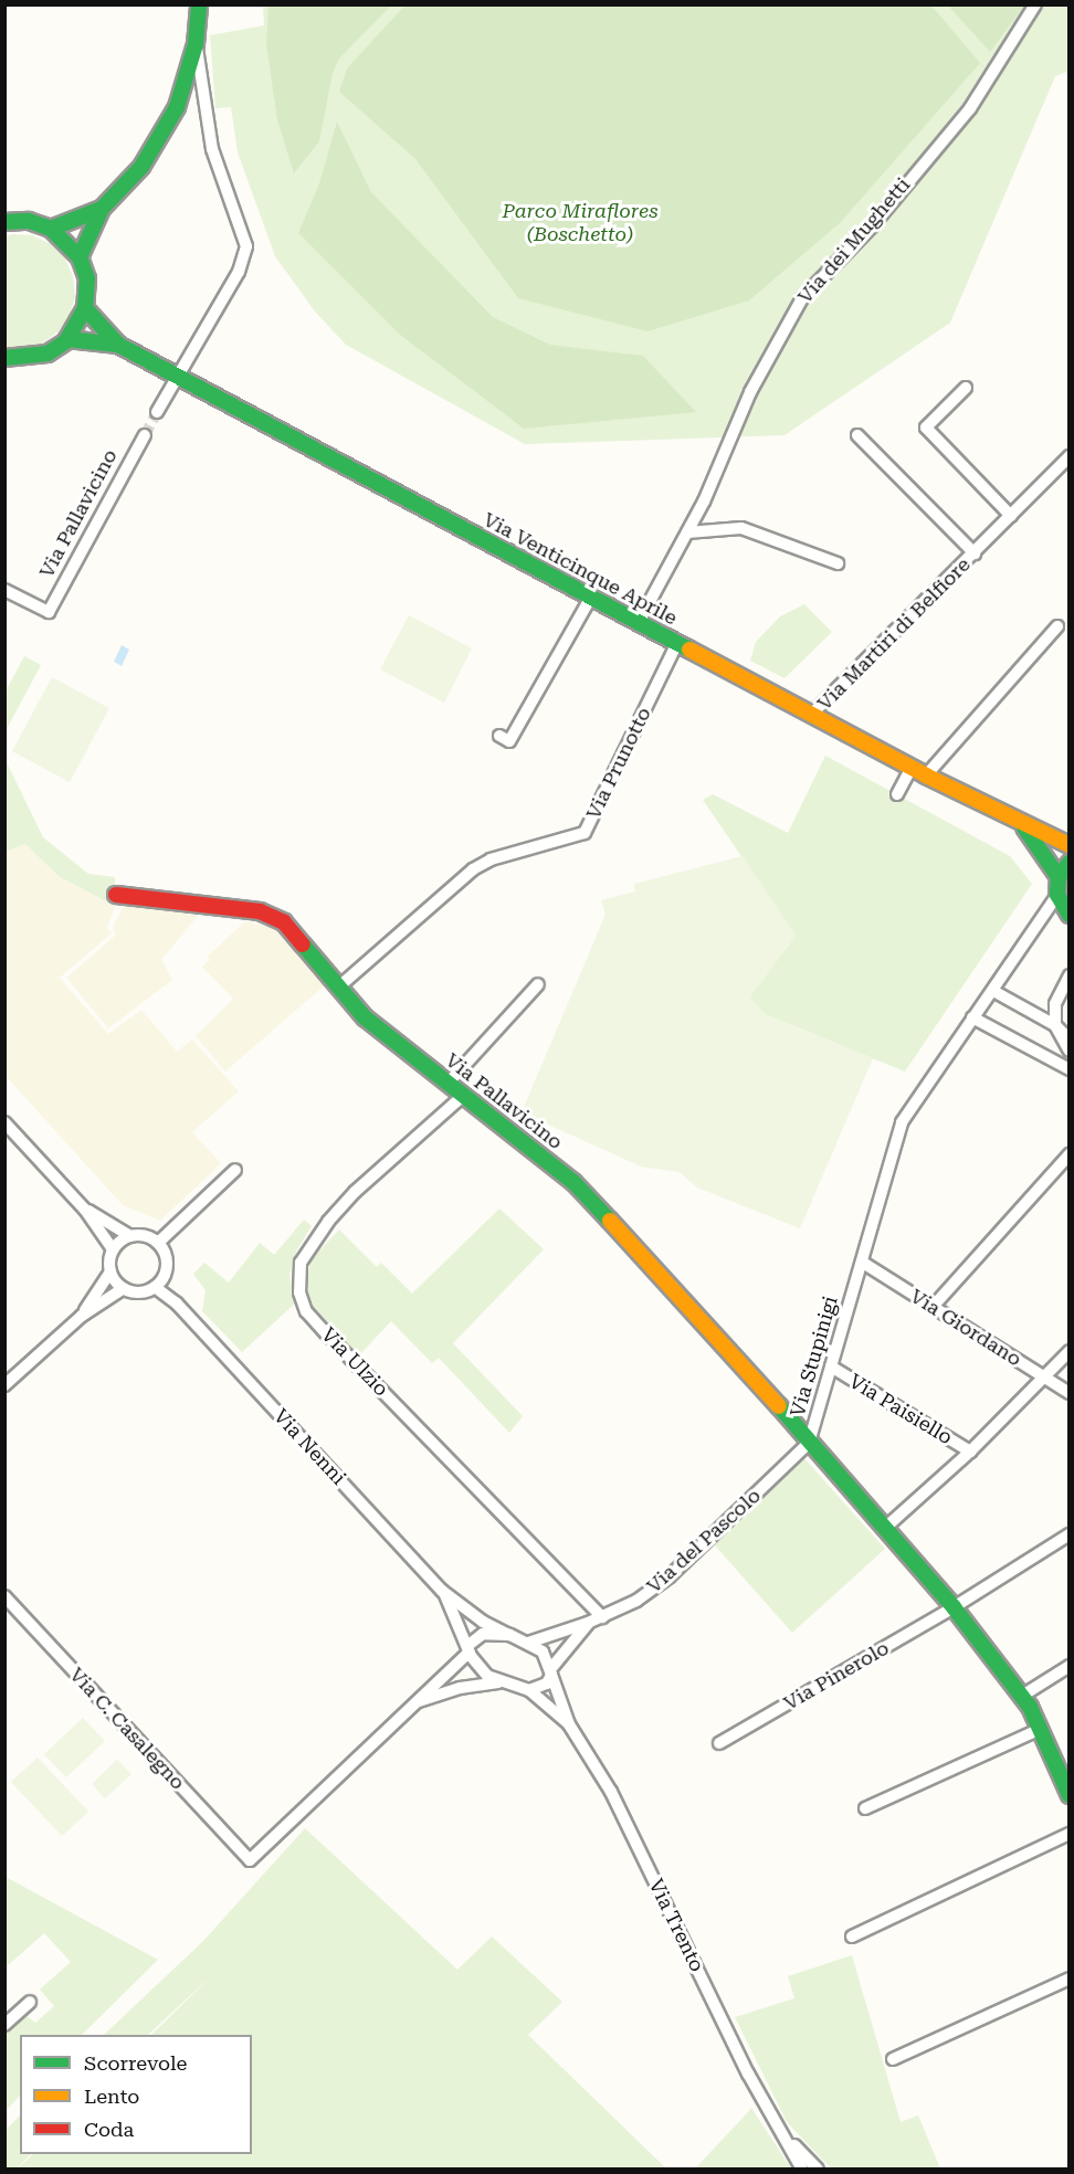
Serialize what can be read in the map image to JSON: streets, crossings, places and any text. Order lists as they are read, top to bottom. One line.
{"streets":{"street":["Via dei Mughetti","Via Pallavicino","Via Venticinque Aprile","Via Martiri di Belfiore","Via Prunotto","Via Giordano","Via Stupinigi","Via Ulzio","Via Paisiello","Via Nenni","Via del Pascolo","Via Pinerolo","Via C. Casalegno","Via Trento"]},"crossings":[["Via dei Mughetti","Via Venticinque Aprile"],["Via Pallavicino","Via Prunotto"],["Via Pallavicino","Via Stupinigi"],["Via Pallavicino","Via Ulzio"],["Via Pallavicino","Via del Pascolo"],["Via Venticinque Aprile","Via Martiri di Belfiore"],["Via Venticinque Aprile","Via Prunotto"],["Via Giordano","Via Stupinigi"],["Via Stupinigi","Via Paisiello"],["Via Stupinigi","Via del Pascolo"],["Via Stupinigi","Via Pinerolo"],["Via Ulzio","Via del Pascolo"],["Via del Pascolo","Via Trento"]],"parks":["Parco Miraflores (Boschetto)"],"legend":["Scorrevole","Lento","Coda"]}
